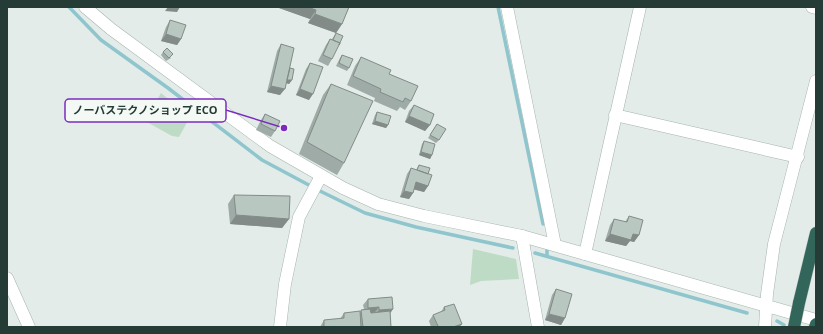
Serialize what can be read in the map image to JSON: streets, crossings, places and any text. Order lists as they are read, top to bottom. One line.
{"places":["ノーバステクノショップ ECO"]}
